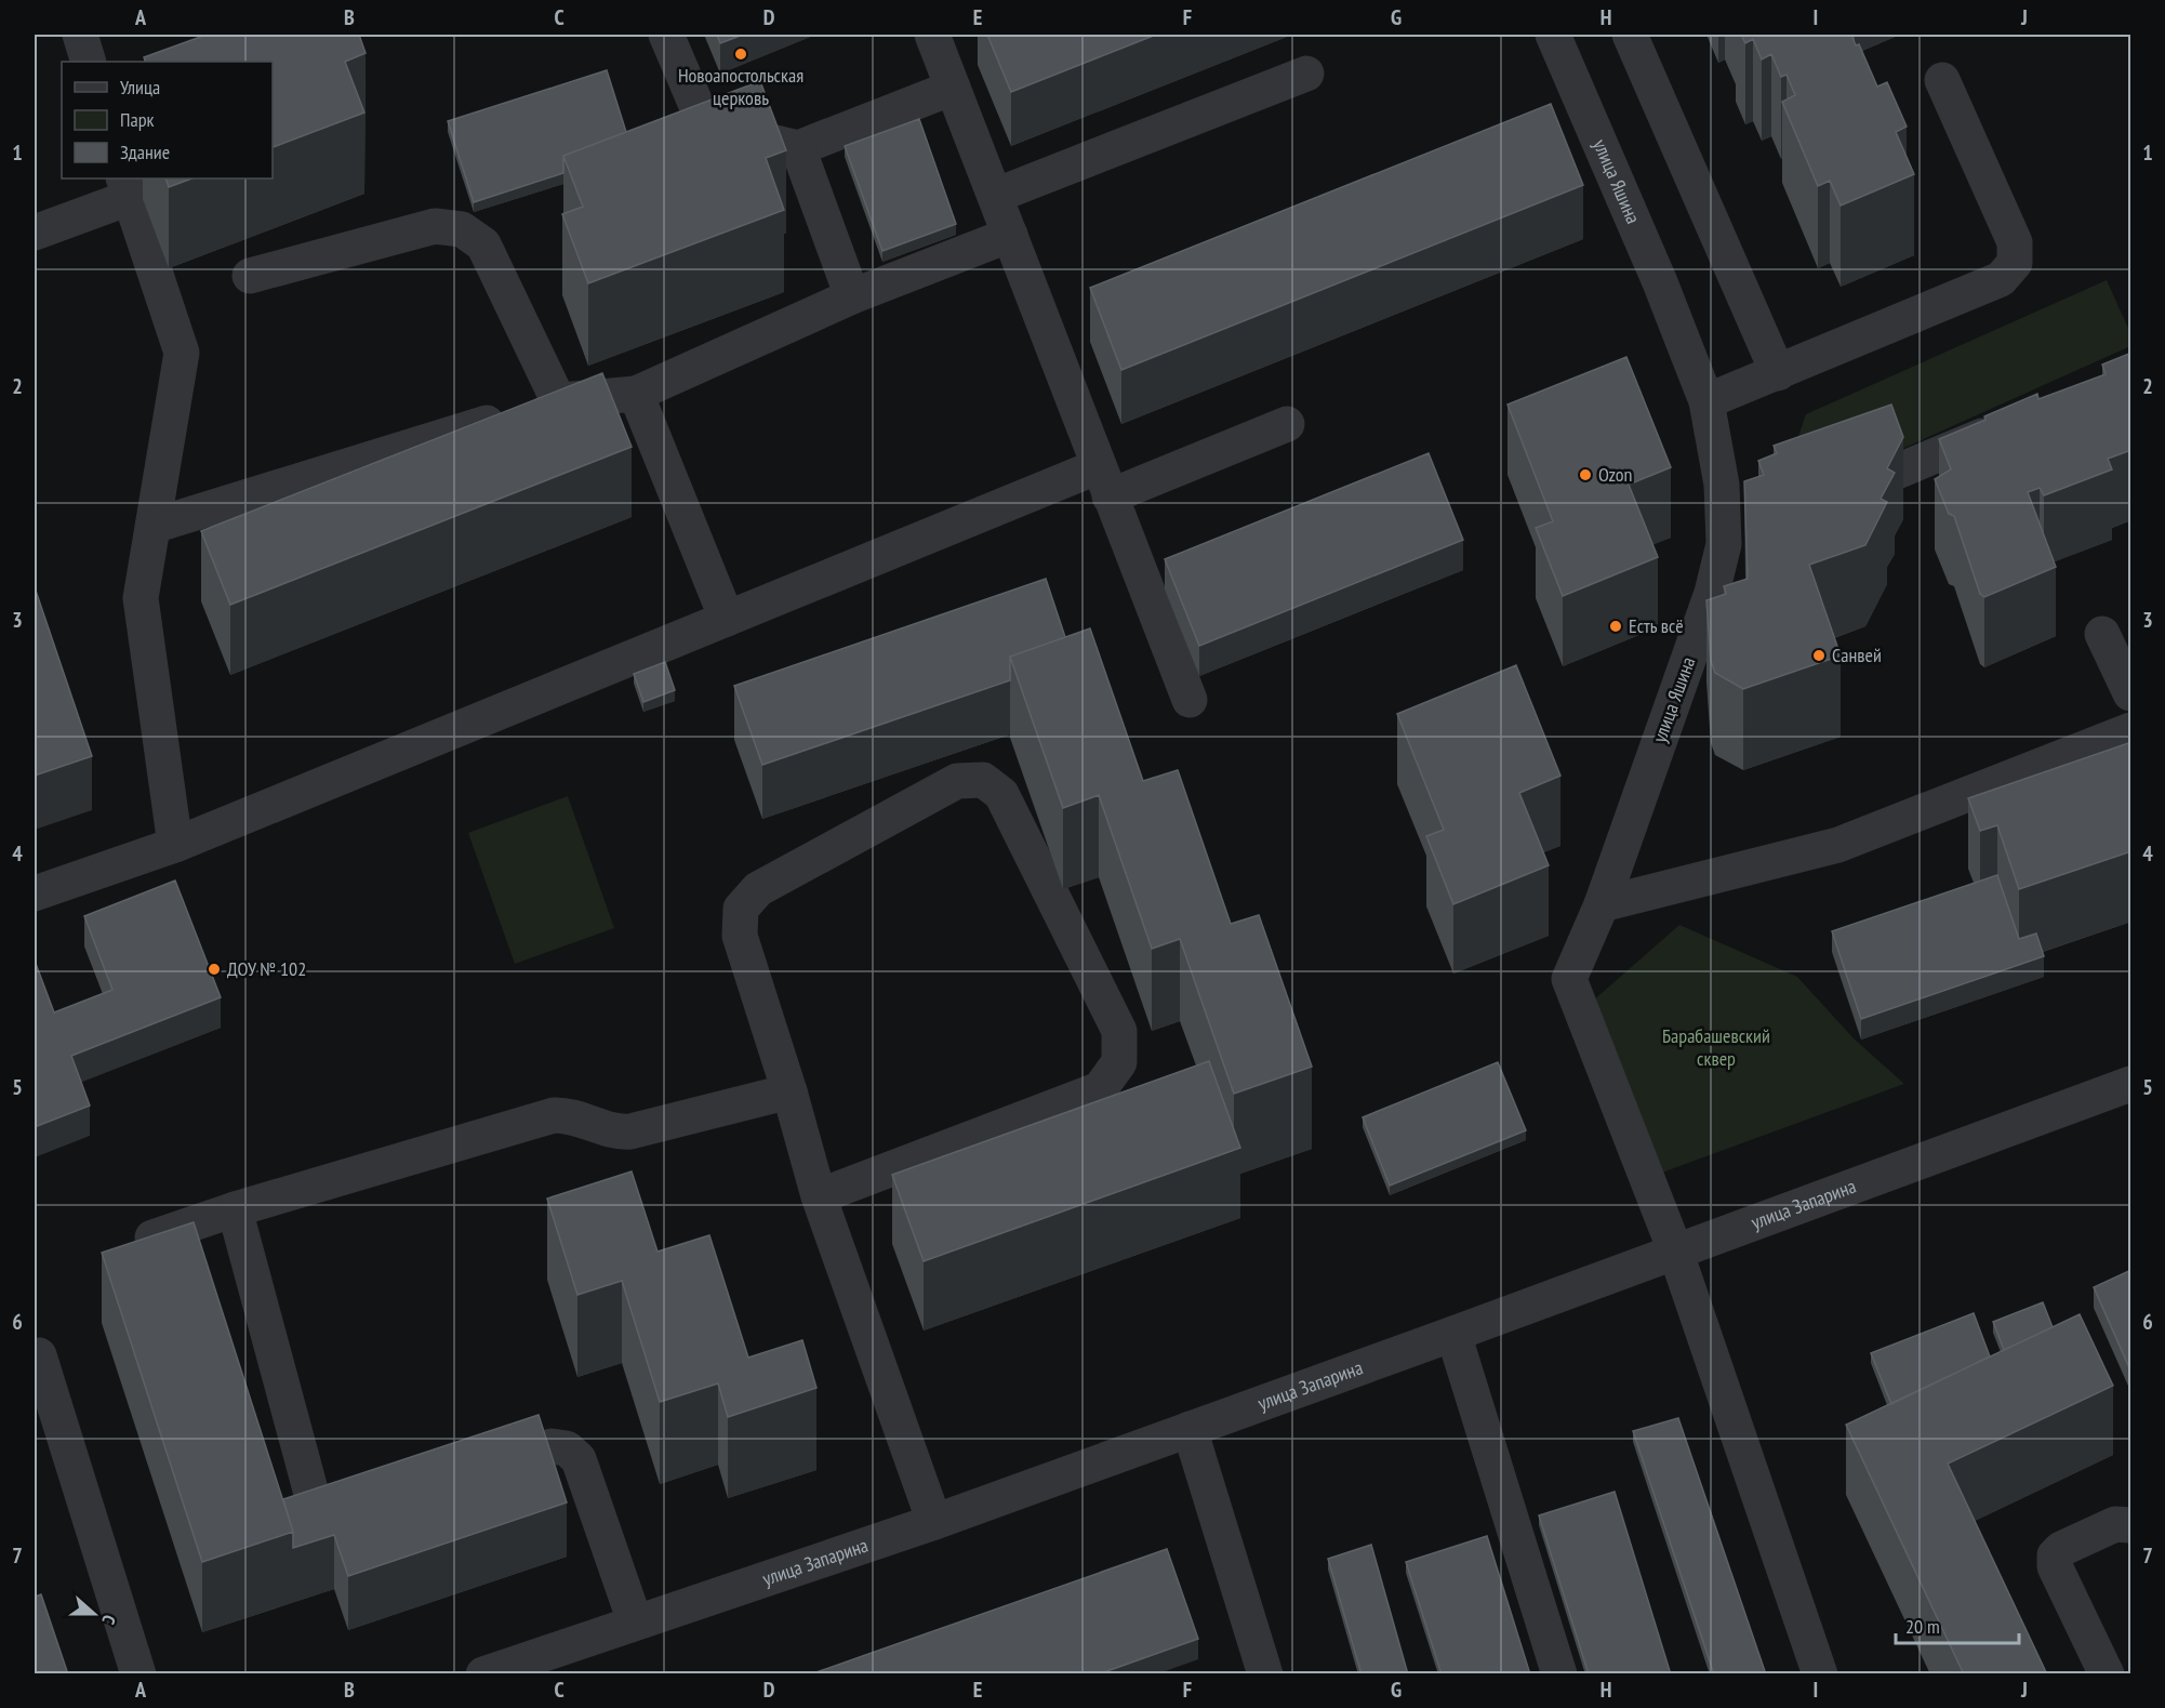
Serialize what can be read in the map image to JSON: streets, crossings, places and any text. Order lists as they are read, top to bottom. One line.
{"streets":{"street":["улица Яшина","улица Запарина"]},"crossings":[["улица Яшина","улица Запарина"]],"parks":["Барабашевский сквер"],"places":["Новоапостольская церковь","Ozon","Есть всё","Санвей","ДОУ № 102"],"legend":["Улица","Парк","Здание"],"scale_bar":"20 m","north":"right","grid":{"columns":["A","B","C","D","E","F","G","H","I","J"],"rows":["1","2","3","4","5","6","7"]}}
